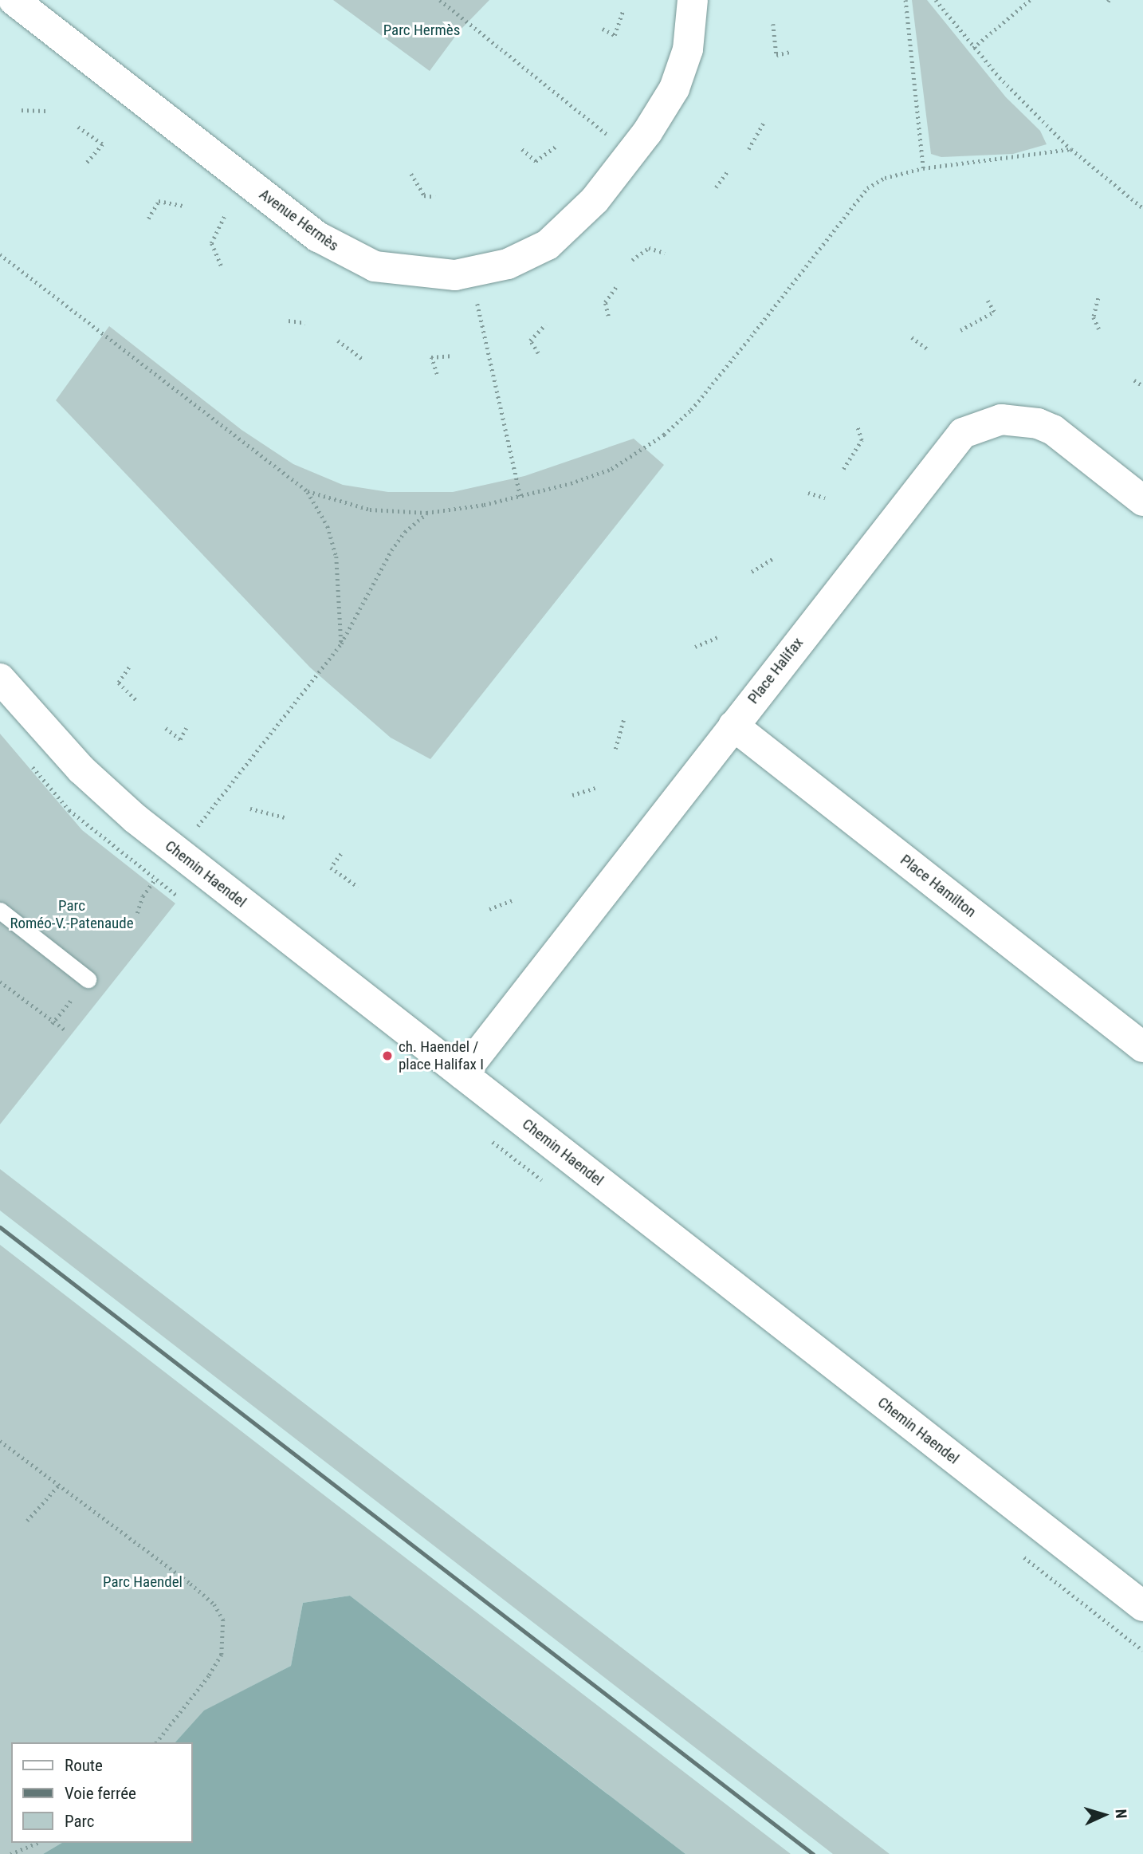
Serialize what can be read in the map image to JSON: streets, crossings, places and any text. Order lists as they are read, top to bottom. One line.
{"streets":{"street":["Avenue Hermès","Place Halifax","Chemin Haendel","Place Hamilton"]},"crossings":[["Place Halifax","Chemin Haendel"],["Place Halifax","Place Hamilton"]],"parks":["Parc Hermès","Parc Roméo-V.-Patenaude","Parc Haendel"],"places":["ch. Haendel / place Halifax I"],"legend":["Route","Voie ferrée","Parc"],"north":"right"}
